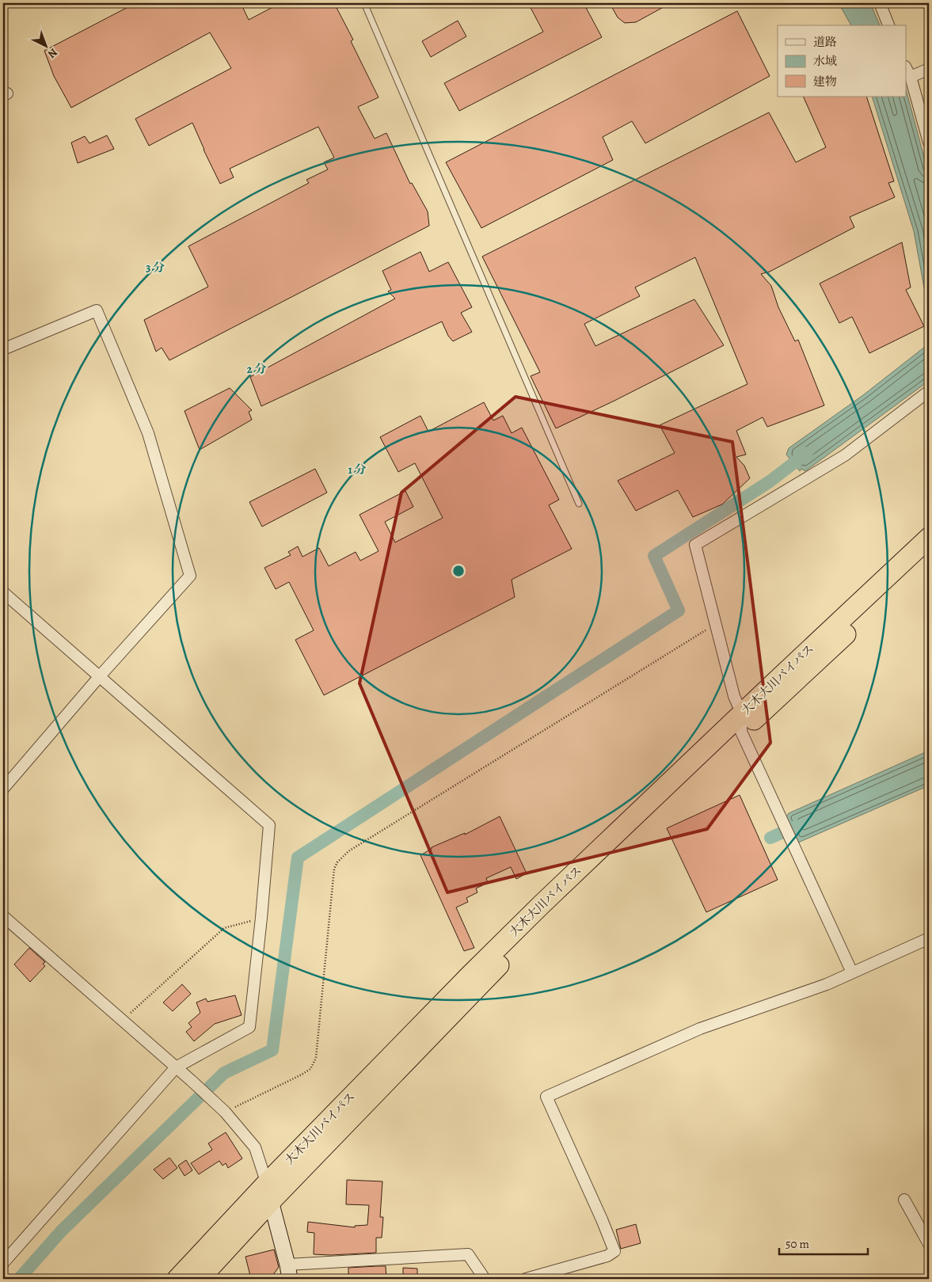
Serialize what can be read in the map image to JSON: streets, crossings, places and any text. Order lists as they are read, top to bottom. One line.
{"streets":{"highway":["大木大川バイパス"]},"legend":["道路","水域","建物"],"scale_bar":"50 m","north":"bottom right","rings":["3 分","2 分","1 分"]}
